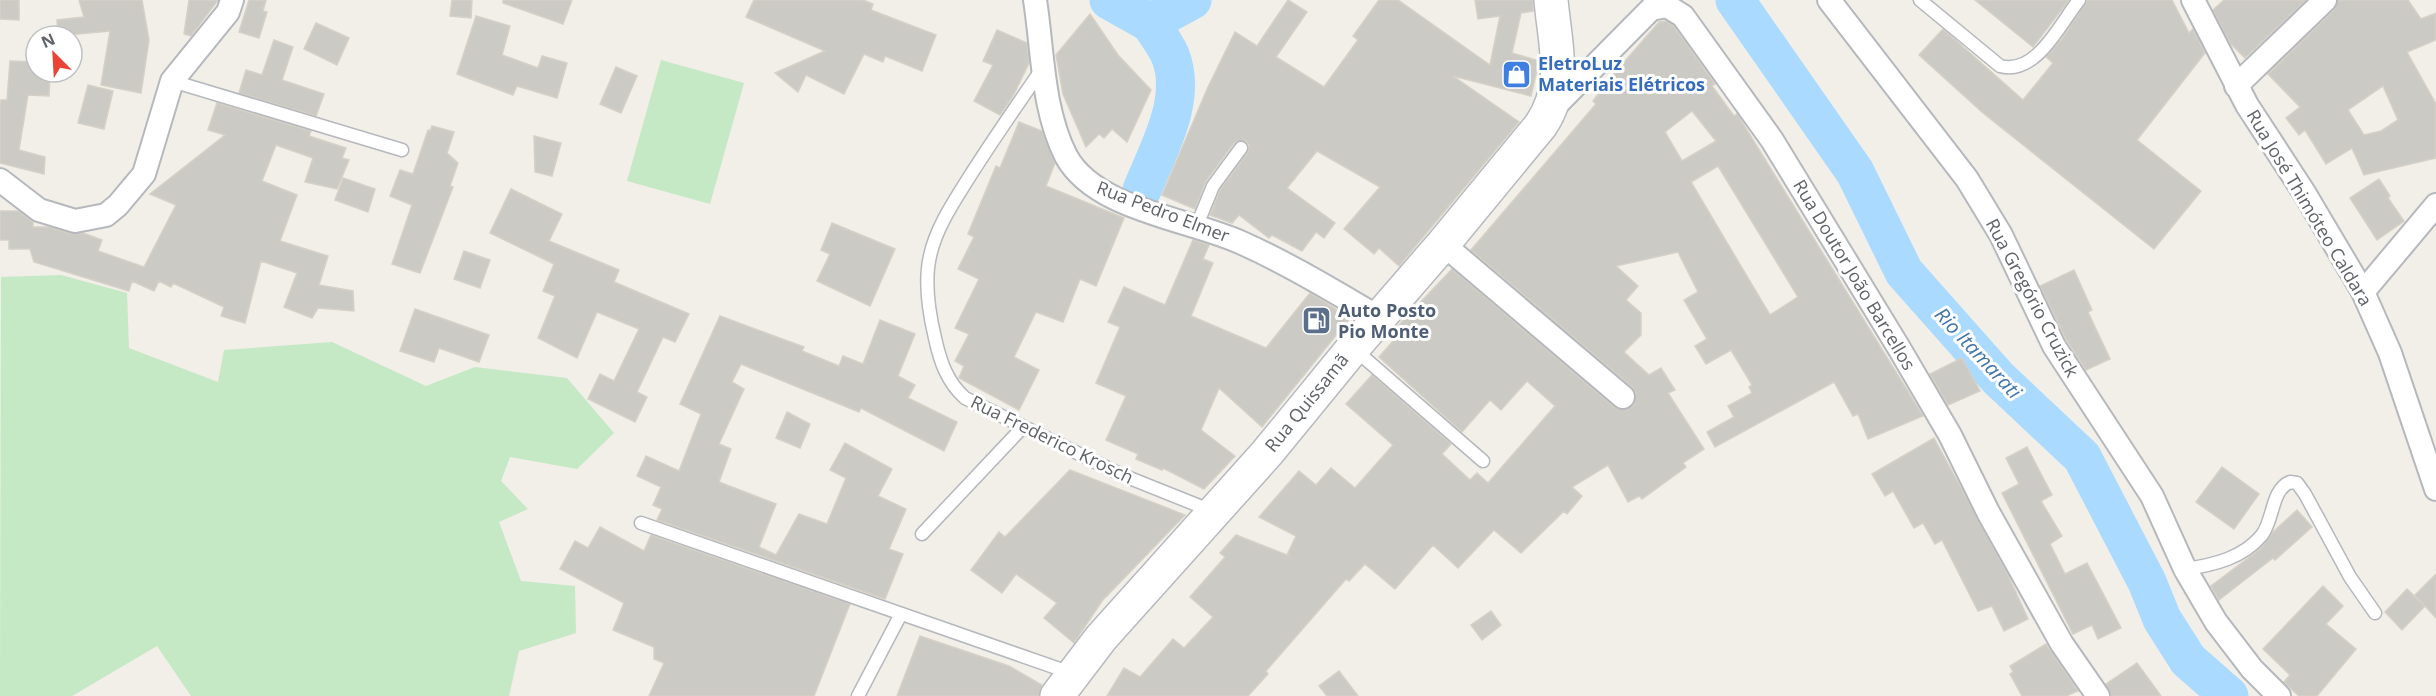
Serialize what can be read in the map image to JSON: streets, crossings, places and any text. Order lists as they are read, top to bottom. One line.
{"streets":{"street":["Rua José Thimóteo Caldara","Rua Pedro Elmer","Rua Doutor João Barcellos","Rua Gregório Cruzick","Rua Quissamã"],"lane":["Rua Frederico Krosch"]},"crossings":[["Rua Pedro Elmer","Rua Quissamã"],["Rua Pedro Elmer","Rua Frederico Krosch"],["Rua Doutor João Barcellos","Rua Quissamã"],["Rua Quissamã","Rua Frederico Krosch"]],"water":["Rio Itamarati"],"places":{"shop":["EletroLuz Materiais Elétricos"],"fuel station":["Auto Posto Pio Monte"]},"north":"top left"}
